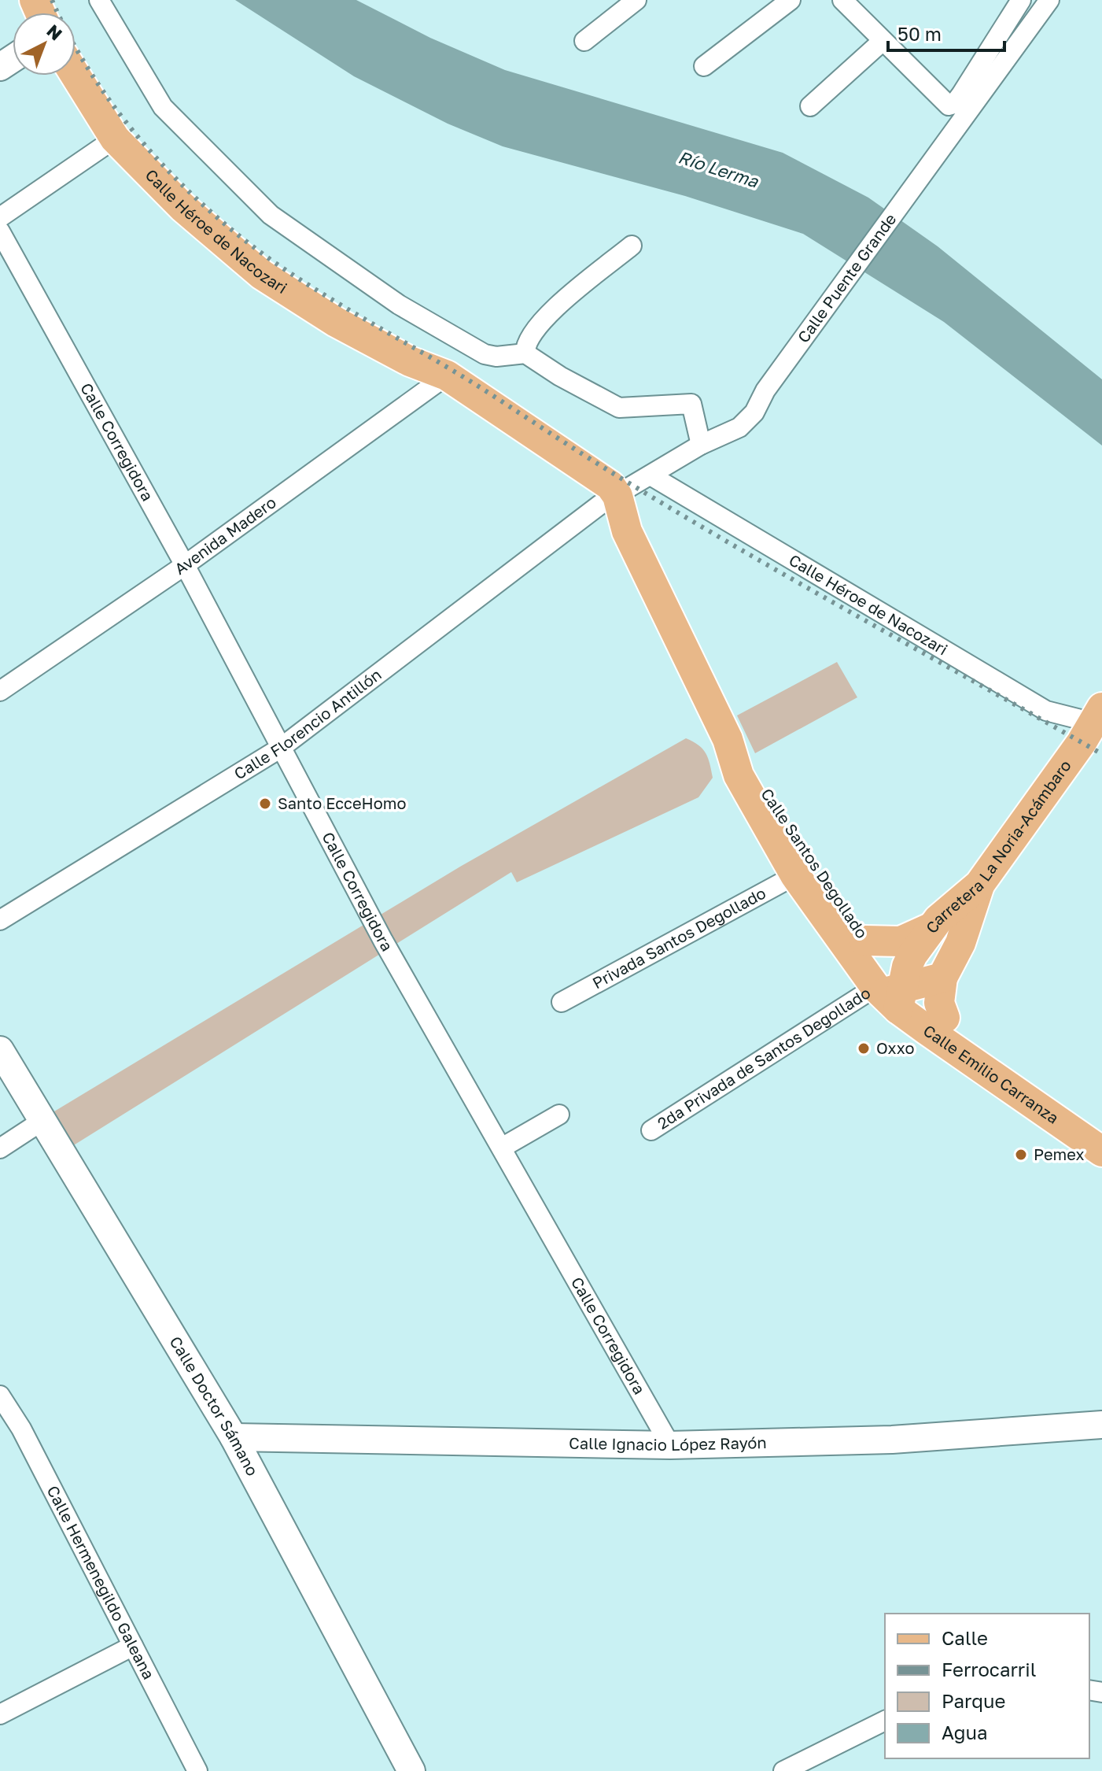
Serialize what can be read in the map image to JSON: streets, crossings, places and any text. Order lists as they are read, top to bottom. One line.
{"streets":{"main road":["Calle Héroe de Nacozari","Carretera La Noria-Acámbaro","Calle Santos Degollado","Calle Emilio Carranza"],"street":["Calle Puente Grande","Calle Corregidora","Avenida Madero","Calle Florencio Antillón","Privada Santos Degollado","2da Privada de Santos Degollado","Calle Doctor Sámano","Calle Ignacio López Rayón","Calle Hermenegildo Galeana"]},"crossings":[["Calle Héroe de Nacozari","Calle Puente Grande"],["Calle Héroe de Nacozari","Avenida Madero"],["Calle Héroe de Nacozari","Calle Florencio Antillón"],["Calle Héroe de Nacozari","Carretera La Noria-Acámbaro"],["Calle Héroe de Nacozari","Calle Santos Degollado"],["Calle Puente Grande","Calle Florencio Antillón"],["Calle Puente Grande","Calle Santos Degollado"],["Calle Corregidora","Avenida Madero"],["Calle Corregidora","Calle Florencio Antillón"],["Calle Corregidora","Calle Ignacio López Rayón"],["Calle Florencio Antillón","Calle Santos Degollado"],["Carretera La Noria-Acámbaro","Calle Santos Degollado"],["Carretera La Noria-Acámbaro","2da Privada de Santos Degollado"],["Carretera La Noria-Acámbaro","Calle Emilio Carranza"],["Calle Santos Degollado","Privada Santos Degollado"],["Calle Santos Degollado","2da Privada de Santos Degollado"],["Calle Santos Degollado","Calle Emilio Carranza"],["2da Privada de Santos Degollado","Calle Emilio Carranza"],["Calle Doctor Sámano","Calle Ignacio López Rayón"]],"water":["Río Lerma"],"places":["Santo EcceHomo","Oxxo","Pemex"],"legend":["Calle","Ferrocarril","Parque","Agua"],"scale_bar":"50 m","north":"top right"}
